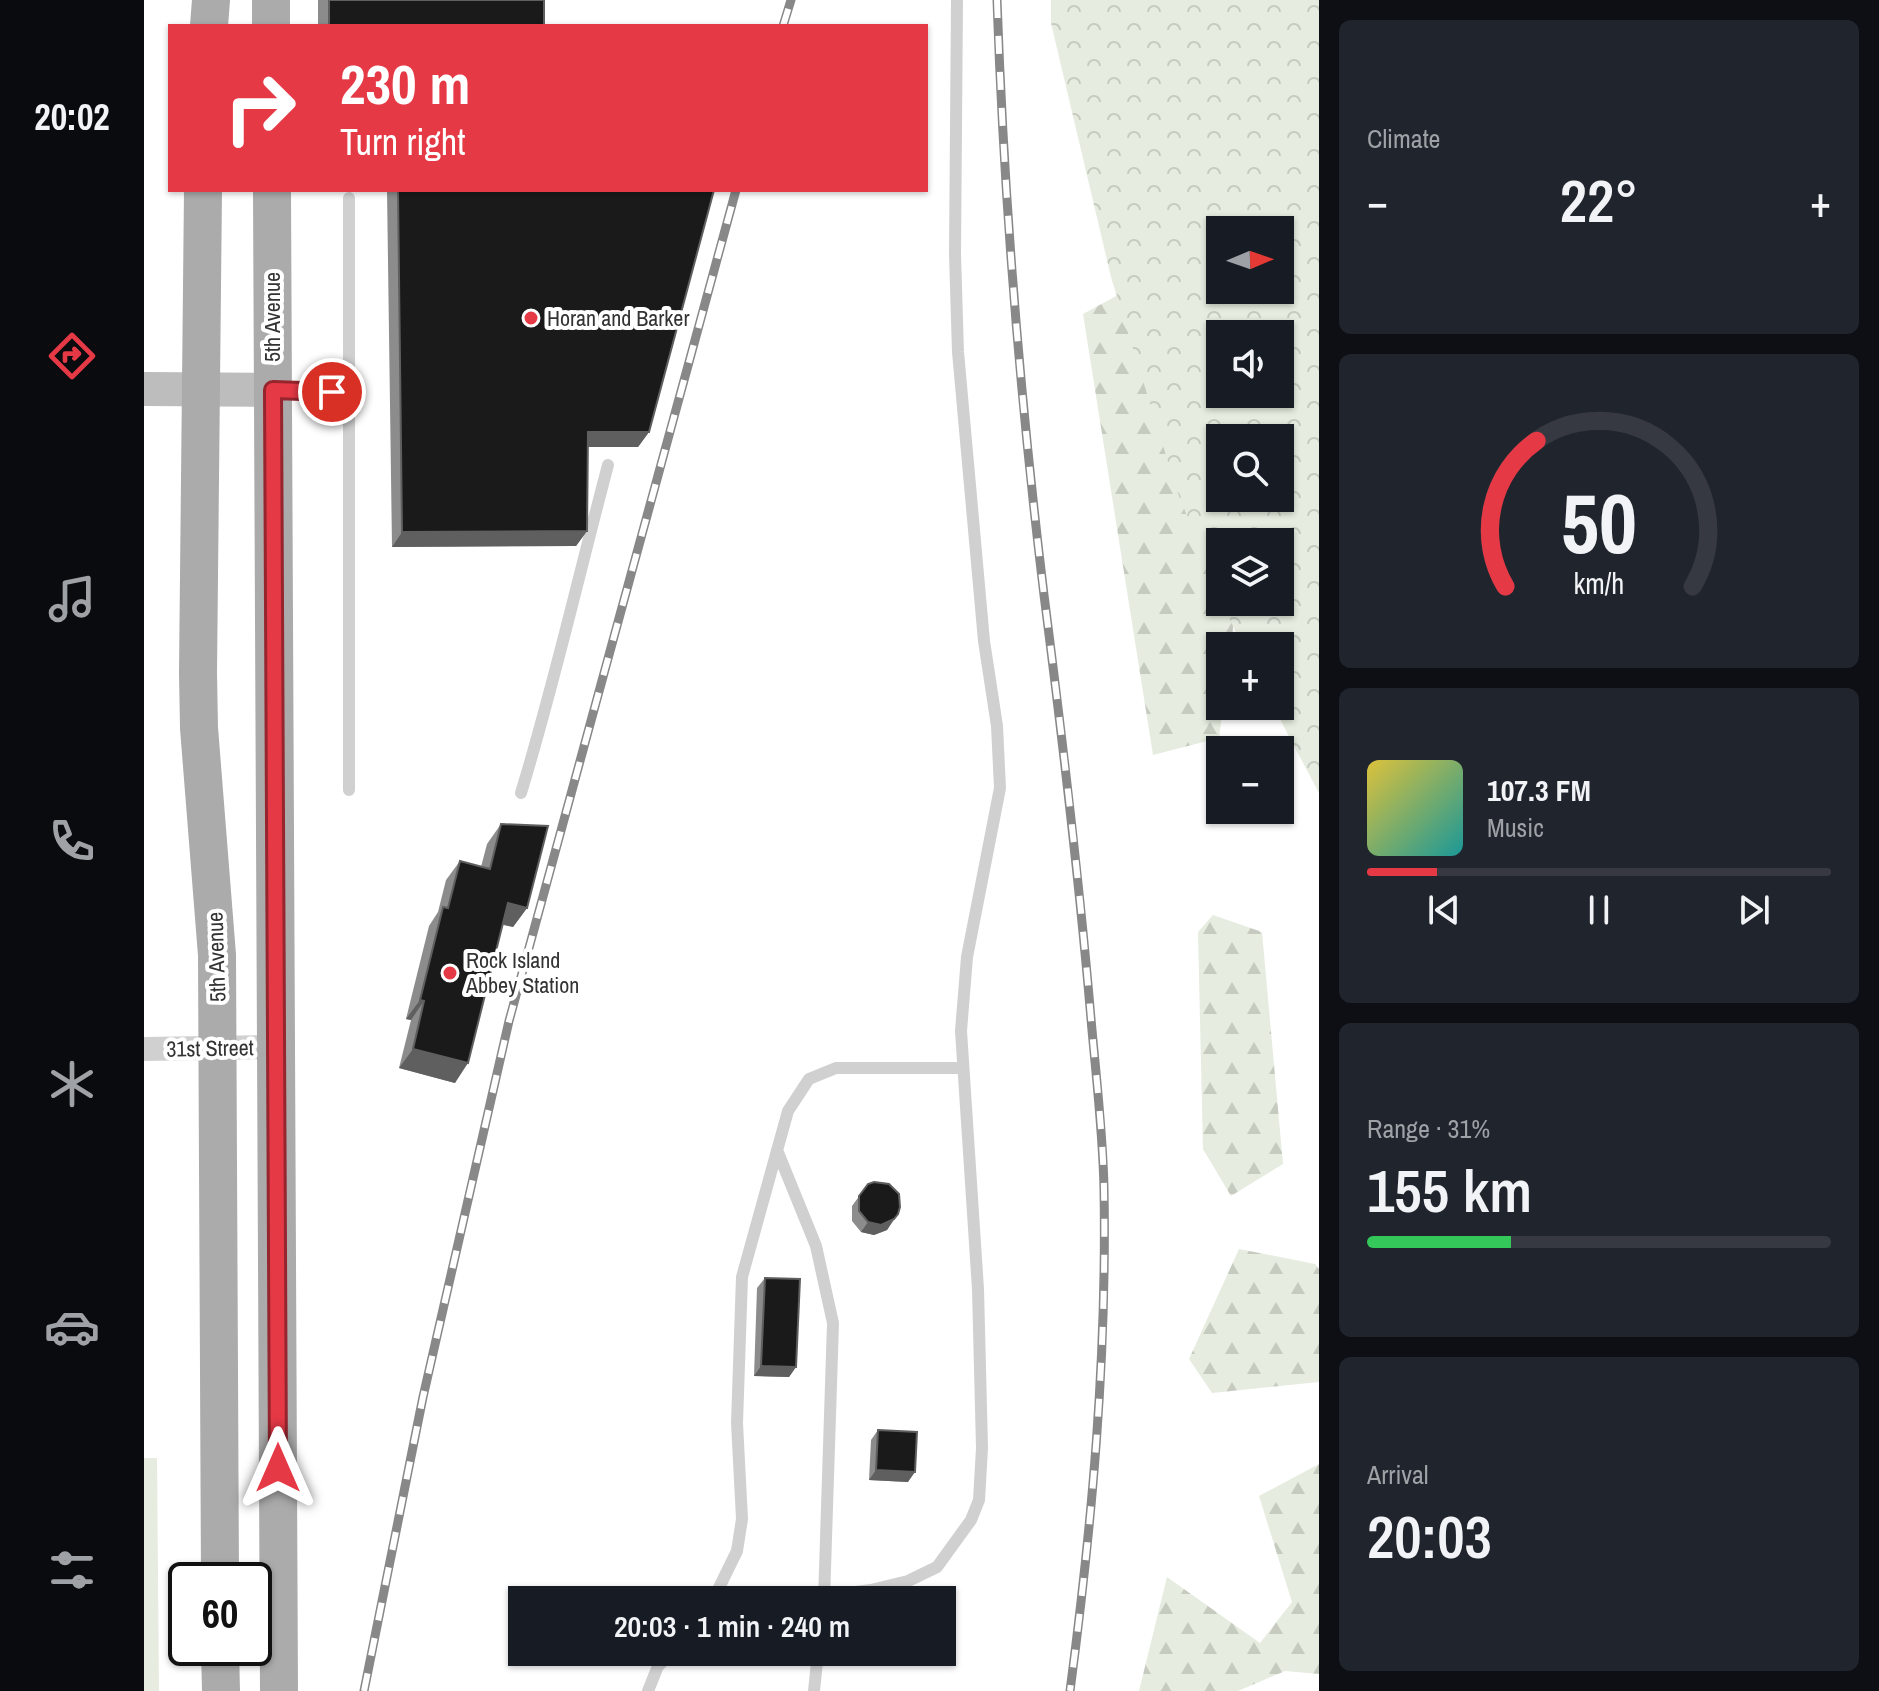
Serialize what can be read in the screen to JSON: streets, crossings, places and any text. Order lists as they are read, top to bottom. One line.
{"streets":{"main road":["5th Avenue"],"street":["31st Street"]},"crossings":[["5th Avenue","31st Street"]],"places":["Horan and Barker","Rock Island Abbey Station"],"north":"right","page":{"tabs":"20:02","tile":["Climate",["Range · 31%","155 km"],["Arrival","20:03"]],"turn":["230 m","Turn right"],"heat":["−","22°","+"],"map_buttons":["+","−"],"song":["107.3 FM","Music"],"limit":"60","trip":"20:03 · 1 min · 240 m","gauge":["50","km/h"]}}
